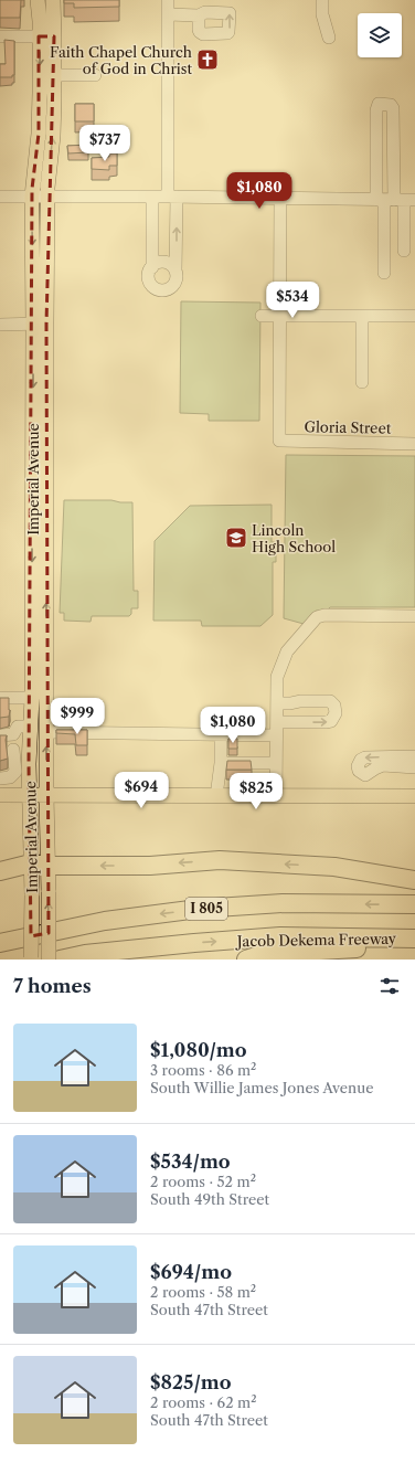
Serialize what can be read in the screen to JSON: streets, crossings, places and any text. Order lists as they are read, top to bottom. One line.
{"streets":{"highway":["I 805","Jacob Dekema Freeway"],"main road":["Imperial Avenue"],"street":["Gloria Street"]},"places":{"church":["Faith Chapel Church of God in Christ"],"school or university":["Lincoln High School"]},"page":{"price":["$737","$1,080","$534","$999","$1,080","$694","$825"],"heading":"7 homes","list":[{"name":"$1,080/mo","note":"3 rooms · 86 m² · South Willie James Jones Avenue"},{"name":"$534/mo","note":"2 rooms · 52 m² · South 49th Street"},{"name":"$694/mo","note":"2 rooms · 58 m² · South 47th Street"},{"name":"$825/mo","note":"2 rooms · 62 m² · South 47th Street"}]}}
